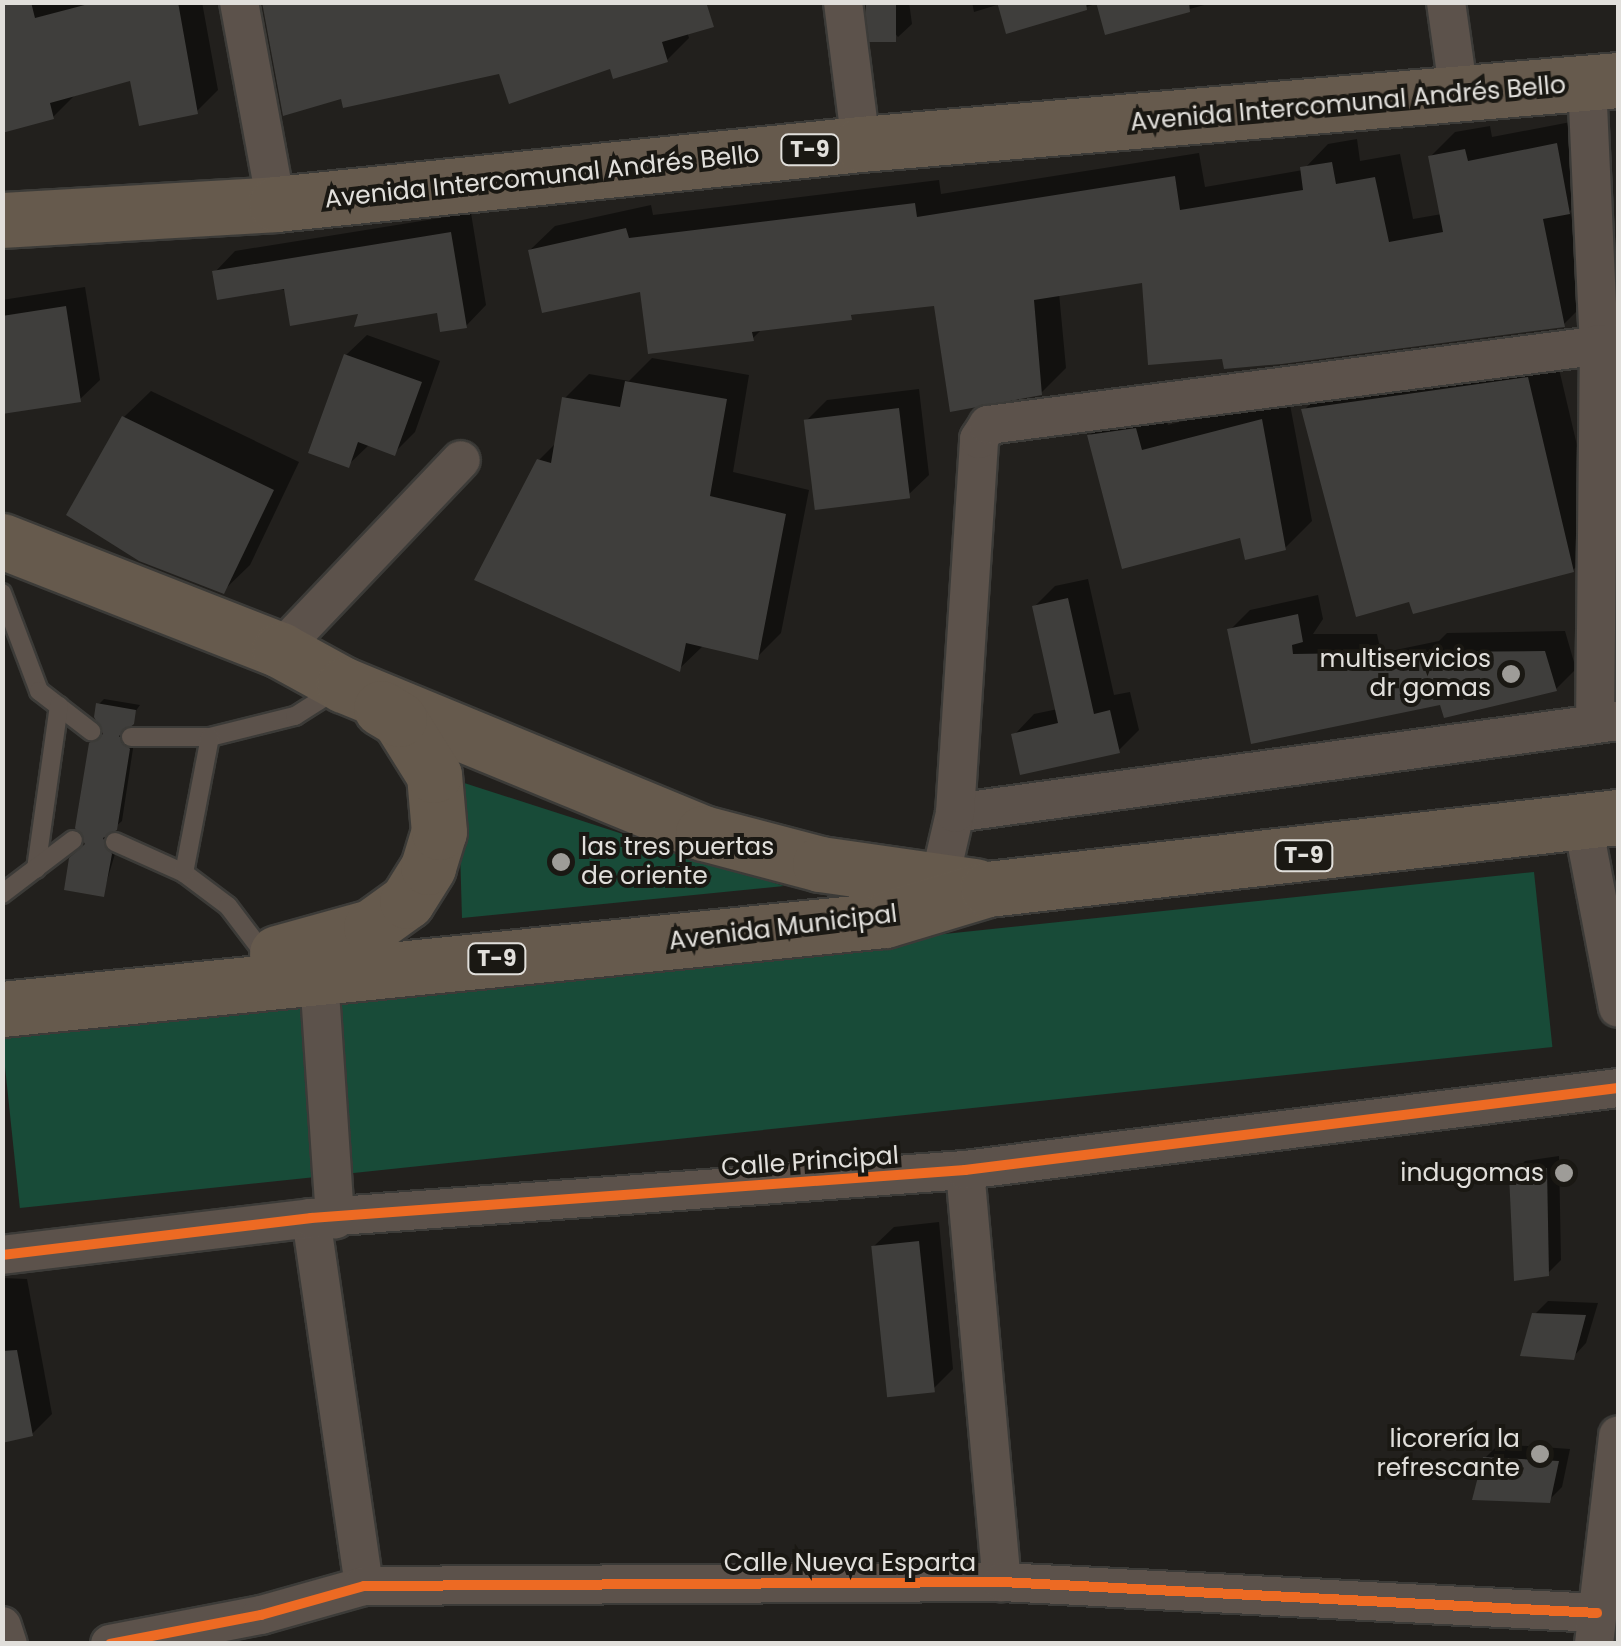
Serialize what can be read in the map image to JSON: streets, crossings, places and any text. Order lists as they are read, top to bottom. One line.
{"streets":{"highway":["Avenida Intercomunal Andrés Bello","T-9","Avenida Municipal"],"street":["Calle Principal","Calle Nueva Esparta"]},"crossings":[["Avenida Intercomunal Andrés Bello","T-9"],["T-9","Avenida Municipal"]],"places":["multiservicios dr gomas","las tres puertas de oriente","indugomas","licorería la refrescante"]}
